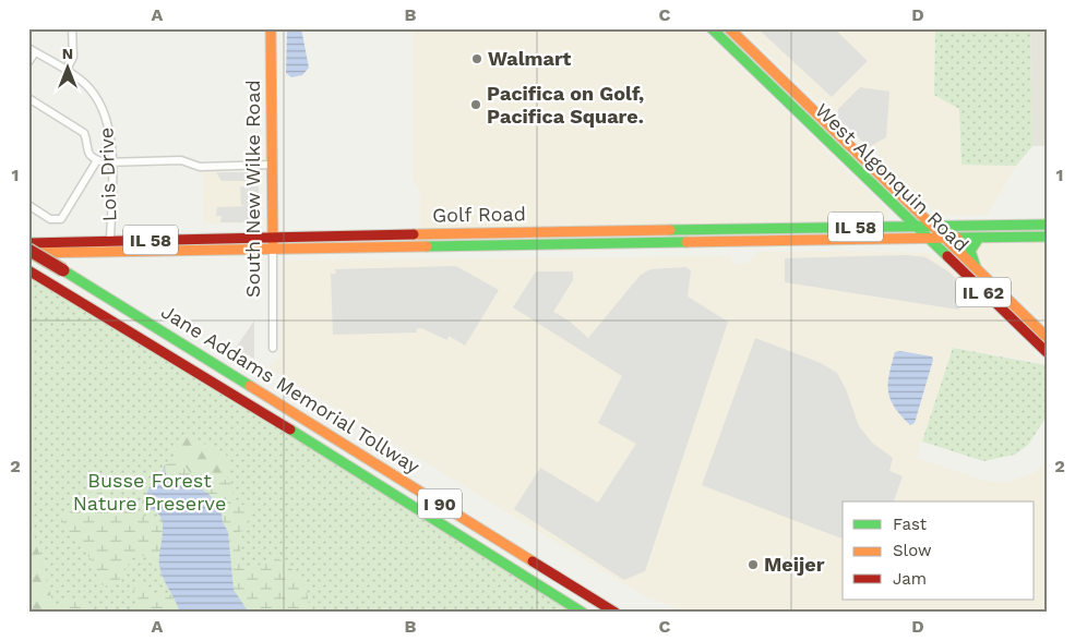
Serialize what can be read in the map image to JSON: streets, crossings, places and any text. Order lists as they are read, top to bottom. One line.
{"streets":{"main road":["West Algonquin Road","South New Wilke Road","Golf Road","IL 58","IL 62","Jane Addams Memorial Tollway","I 90"],"street":["Lois Drive"]},"crossings":[["Lois Drive","Golf Road"],["West Algonquin Road","Golf Road"],["West Algonquin Road","IL 58"],["South New Wilke Road","Golf Road"],["Golf Road","IL 58"],["Golf Road","Jane Addams Memorial Tollway"]],"parks":["Busse Forest Nature Preserve"],"places":["Walmart","Pacifica on Golf, Pacifica Square.","Meijer"],"legend":["Fast","Slow","Jam"],"north":"top","grid":{"columns":["A","B","C","D"],"rows":["1","2"]}}
